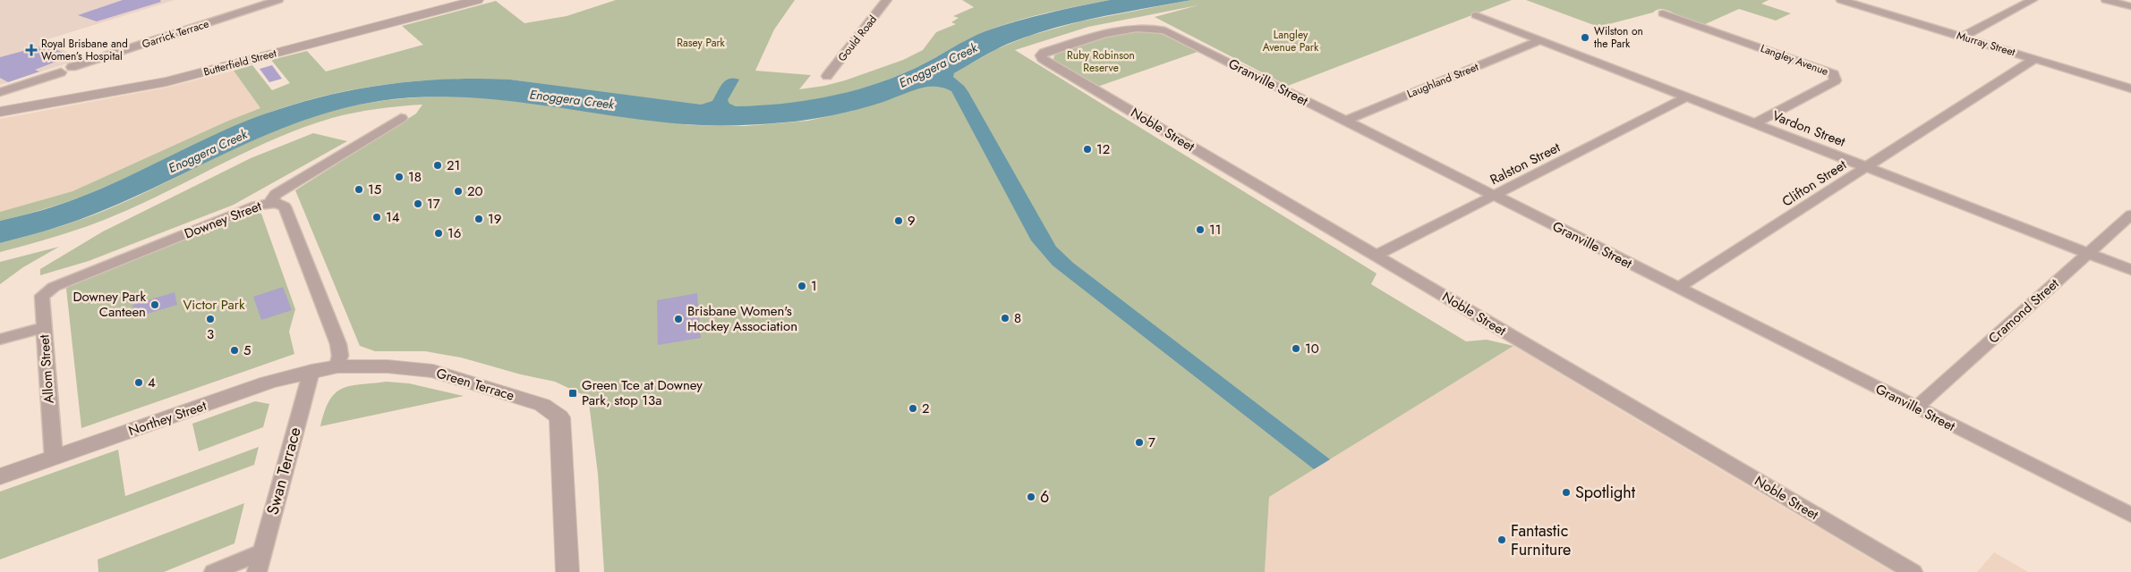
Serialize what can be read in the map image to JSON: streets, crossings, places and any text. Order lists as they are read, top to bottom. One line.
{"streets":{"street":["Garrick Terrace","Gould Road","Murray Street","Langley Avenue","Butterfield Street","Laughland Street","Granville Street","Vardon Street","Noble Street","Ralston Street","Clifton Street","Downey Street","Cramond Street","Allom Street","Green Terrace","Northey Street","Swan Terrace"]},"crossings":[["Murray Street","Clifton Street"],["Langley Avenue","Vardon Street"],["Laughland Street","Granville Street"],["Laughland Street","Vardon Street"],["Granville Street","Noble Street"],["Granville Street","Ralston Street"],["Granville Street","Clifton Street"],["Granville Street","Cramond Street"],["Vardon Street","Ralston Street"],["Vardon Street","Clifton Street"],["Vardon Street","Cramond Street"],["Noble Street","Ralston Street"],["Downey Street","Allom Street"],["Allom Street","Northey Street"],["Green Terrace","Northey Street"],["Northey Street","Swan Terrace"]],"water":["Enoggera Creek"],"parks":["Langley Avenue Park","Rasey Park","Ruby Robinson Reserve","Victor Park"],"places":{"other":["Wilston on the Park","12","21","18","15","20","17","14","19","9","11","16","1","Downey Park Canteen","8","3","Brisbane Women's Hockey Association","10","5","4","2","7","Spotlight","6","Fantastic Furniture"],"health":["Royal Brisbane and Women’s Hospital"],"transit":["Green Tce at Downey Park, stop 13a"]}}
